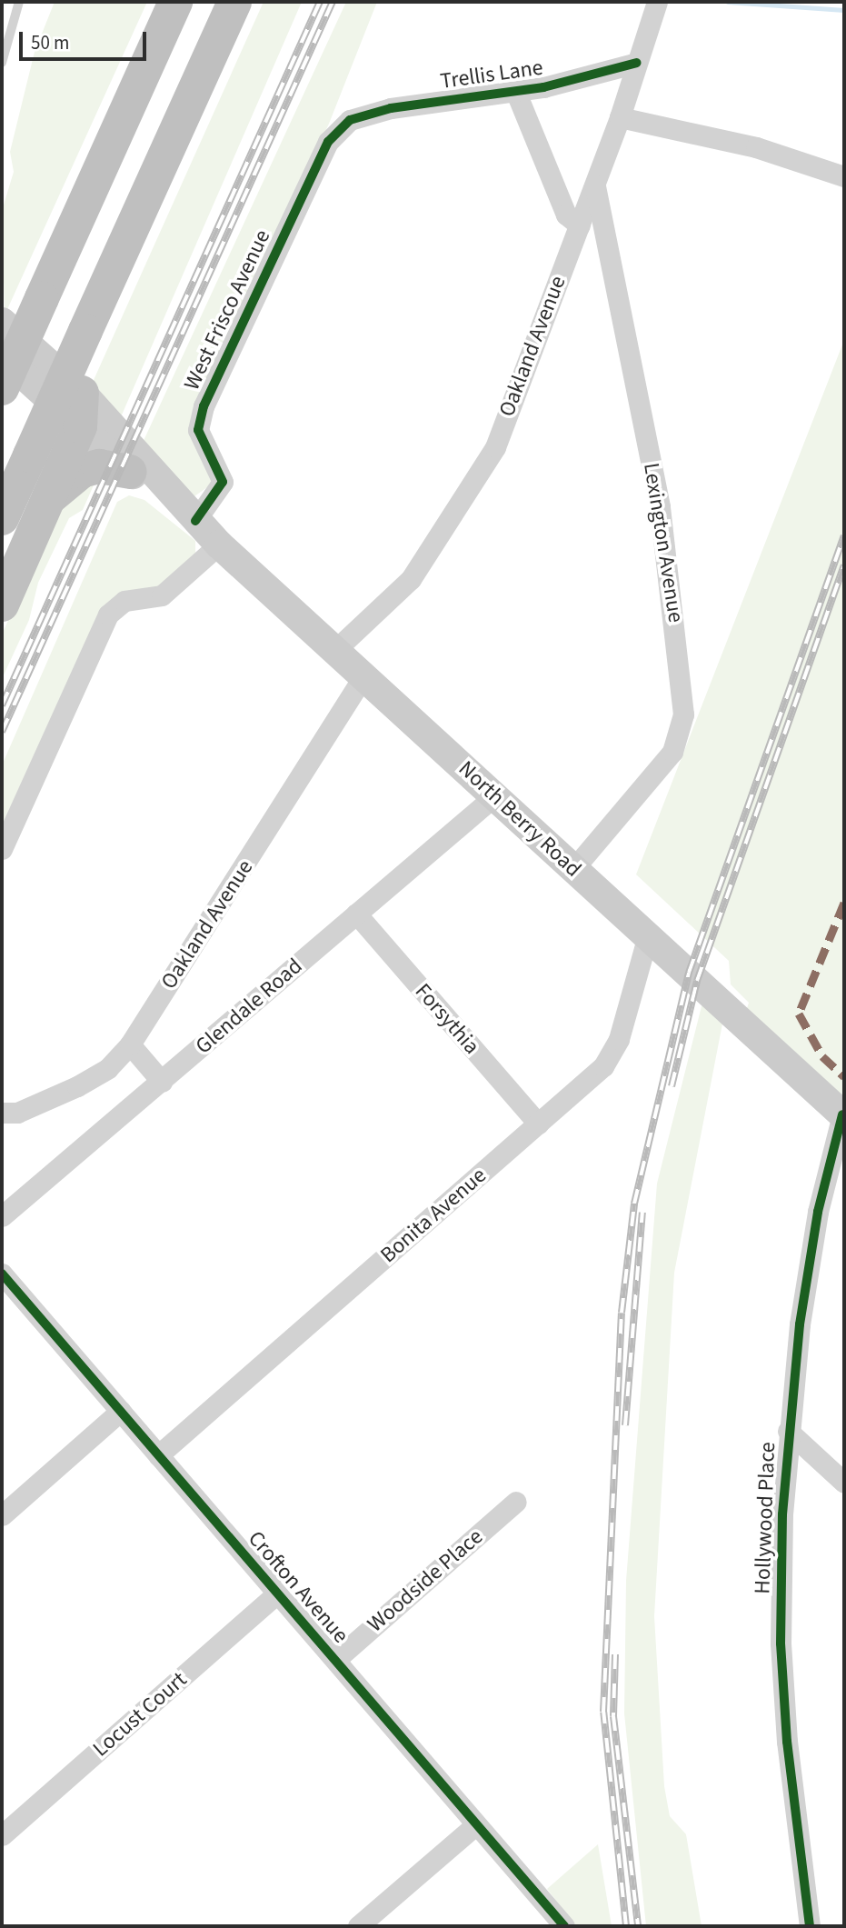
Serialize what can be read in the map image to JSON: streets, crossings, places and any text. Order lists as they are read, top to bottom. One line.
{"streets":{"main road":["North Berry Road"],"street":["Trellis Lane","West Frisco Avenue","Oakland Avenue","Lexington Avenue","Glendale Road","Forsythia","Bonita Avenue","Hollywood Place","Woodside Place","Crofton Avenue","Locust Court"]},"crossings":[["Trellis Lane","West Frisco Avenue"],["Trellis Lane","Oakland Avenue"],["West Frisco Avenue","North Berry Road"],["Oakland Avenue","Lexington Avenue"],["Oakland Avenue","North Berry Road"],["Lexington Avenue","North Berry Road"],["North Berry Road","Glendale Road"],["North Berry Road","Bonita Avenue"],["North Berry Road","Hollywood Place"],["Glendale Road","Forsythia"],["Forsythia","Bonita Avenue"],["Bonita Avenue","Crofton Avenue"],["Woodside Place","Crofton Avenue"],["Crofton Avenue","Locust Court"]],"scale_bar":"50 m"}
